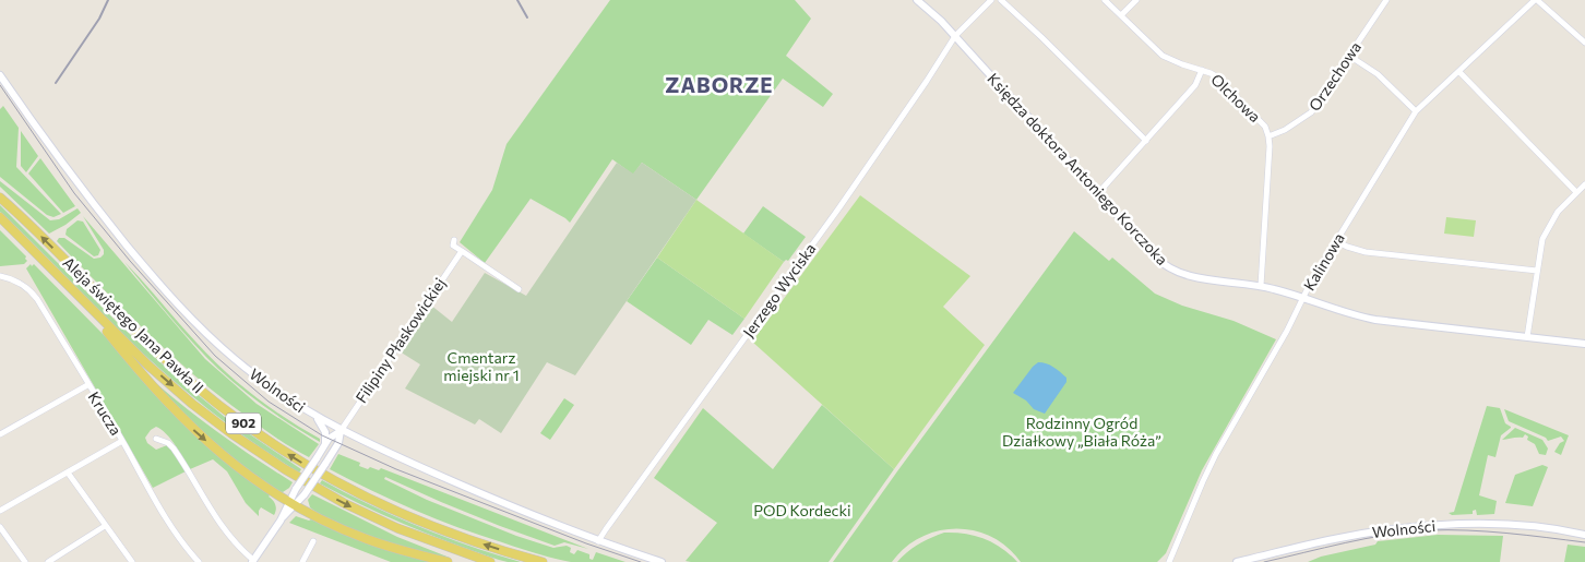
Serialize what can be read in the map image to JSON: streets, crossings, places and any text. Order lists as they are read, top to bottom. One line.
{"streets":{"main road":["Aleja świętego Jana Pawła II","902"],"street":["Orzechowa","Olchowa","Księdza doktora Antoniego Korczoka","Kalinowa","Jerzego Wyciska","Filipiny Płaskowickiej","Wolności","Krucza"]},"crossings":[["Orzechowa","Olchowa"],["Olchowa","Księdza doktora Antoniego Korczoka"],["Księdza doktora Antoniego Korczoka","Kalinowa"],["Księdza doktora Antoniego Korczoka","Jerzego Wyciska"],["Jerzego Wyciska","Wolności"],["Filipiny Płaskowickiej","Wolności"]],"districts":["ZABORZE"],"parks":["Cmentarz miejski nr 1","Rodzinny Ogród Działkowy „Biała Róża”","POD Kordecki"]}
